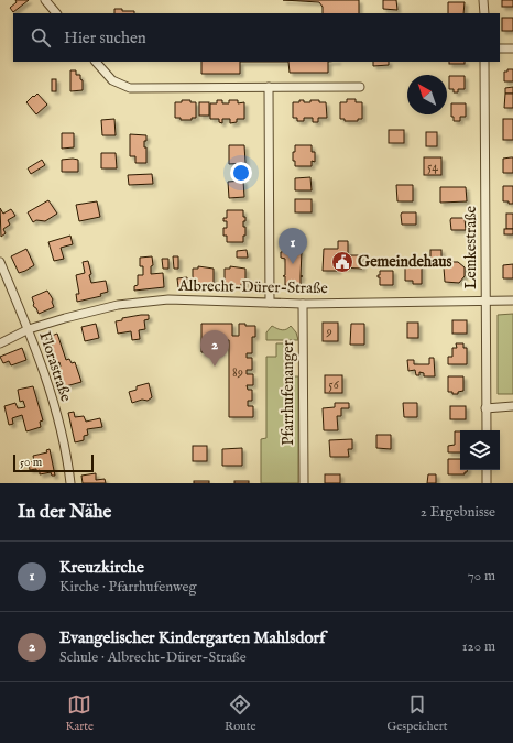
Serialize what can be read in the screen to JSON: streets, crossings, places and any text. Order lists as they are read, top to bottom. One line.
{"streets":{"street":["Lemkestraße","Albrecht-Dürer-Straße","Florastraße","Pfarrhufenanger"]},"crossings":[["Lemkestraße","Albrecht-Dürer-Straße"],["Albrecht-Dürer-Straße","Florastraße"],["Albrecht-Dürer-Straße","Pfarrhufenanger"]],"places":{"public building":["Gemeindehaus"]},"house_numbers":["54","9","89","56"],"scale_bar":"50 m","north":"top left","page":{"search":"Hier suchen","pins":["1","2"],"scale":"50 m","heading":["In der Nähe","2 Ergebnisse"],"list":[{"mark":"1","name":"Kreuzkirche","note":"Kirche · Pfarrhufenweg","value":"70 m"},{"mark":"2","name":"Evangelischer Kindergarten Mahlsdorf","note":"Schule · Albrecht-Dürer-Straße","value":"120 m"}],"nav":["Karte","Route","Gespeichert"]}}
